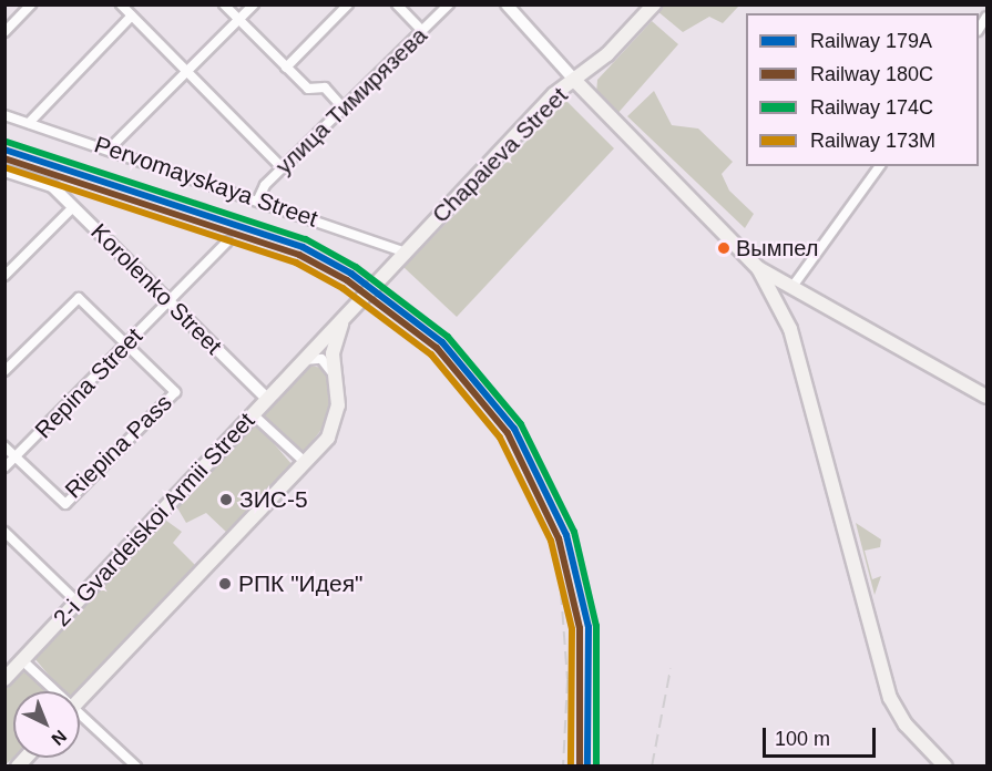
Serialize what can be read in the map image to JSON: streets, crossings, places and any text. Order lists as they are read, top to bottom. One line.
{"streets":{"main road":["Chapaieva Street","2-i Gvardeiskoi Armii Street"],"street":["улица Тимирязева","Pervomayskaya Street","Korolenko Street","Repina Street","Riepina Pass"]},"crossings":[["улица Тимирязева","Pervomayskaya Street"],["Chapaieva Street","Pervomayskaya Street"],["Chapaieva Street","2-i Gvardeiskoi Armii Street"],["Korolenko Street","Repina Street"],["Korolenko Street","2-i Gvardeiskoi Armii Street"],["Repina Street","Riepina Pass"]],"places":["Вымпел","ЗИС-5","РПК \"Идея\""],"lines":["rail line 174С","rail line 179А","rail line 180С","rail line 173М"],"legend":["Railway 179А","Railway 180С","Railway 174С","Railway 173М"],"scale_bar":"100 m","north":"bottom right"}
